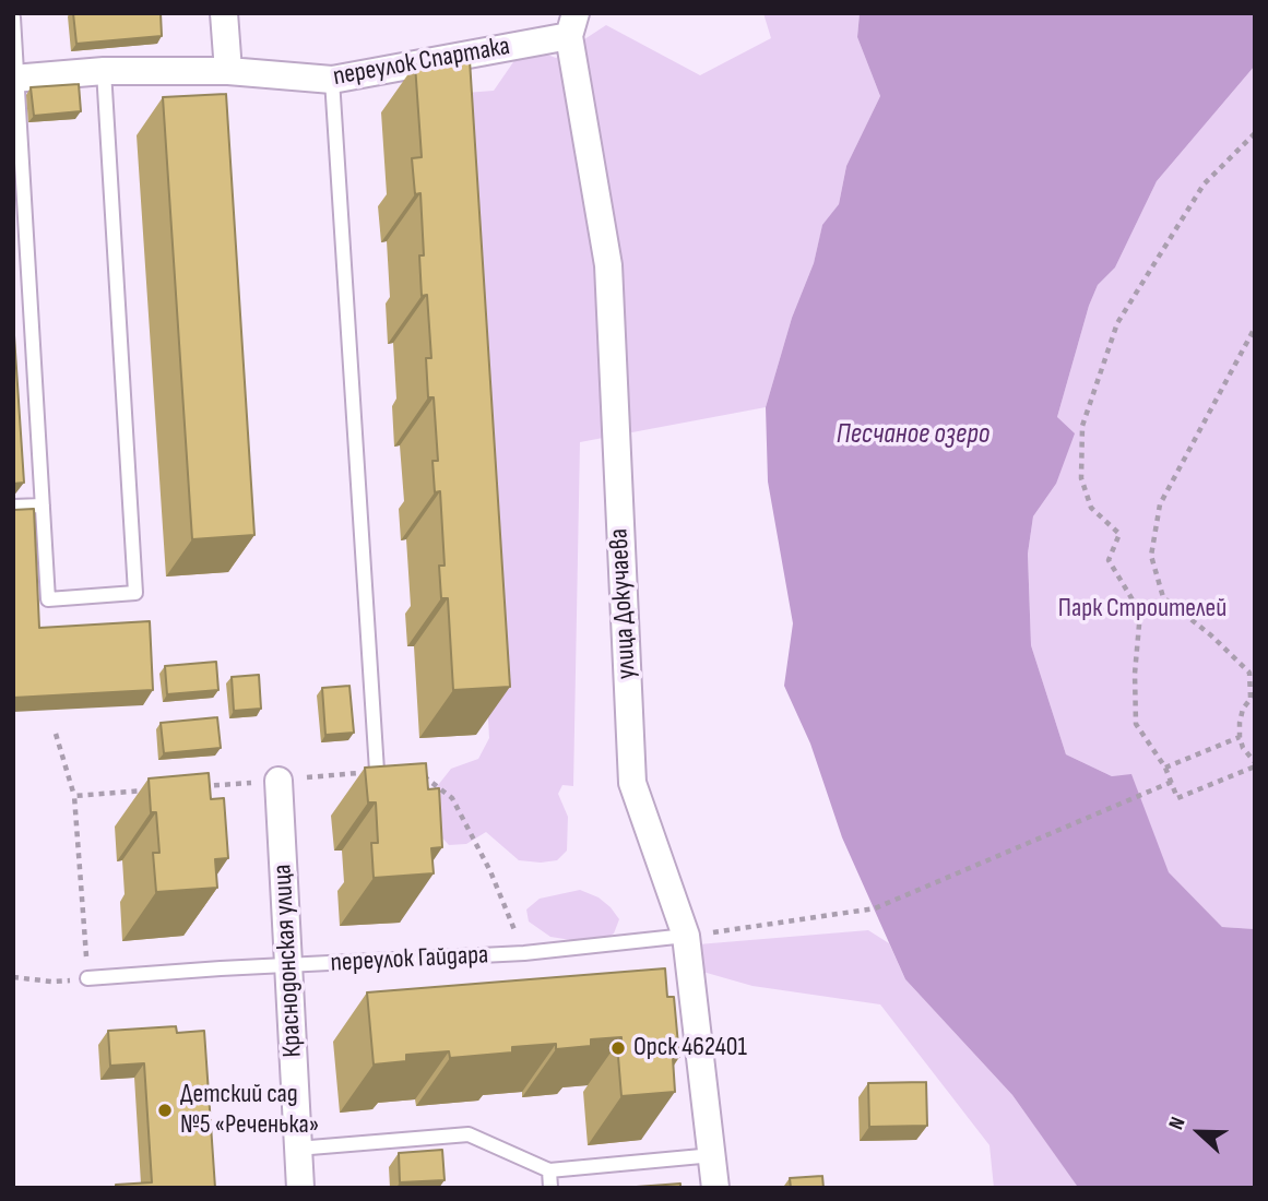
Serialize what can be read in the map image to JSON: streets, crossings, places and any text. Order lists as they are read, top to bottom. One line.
{"streets":{"street":["переулок Спартака","улица Докучаева","Краснодонская улица"],"lane":["переулок Гайдара"]},"crossings":[["переулок Спартака","улица Докучаева"],["улица Докучаева","переулок Гайдара"],["переулок Гайдара","Краснодонская улица"]],"water":["Песчаное озеро"],"parks":["Парк Строителей"],"places":["Орск 462401","Детский сад №5 «Реченька»"],"north":"left"}
